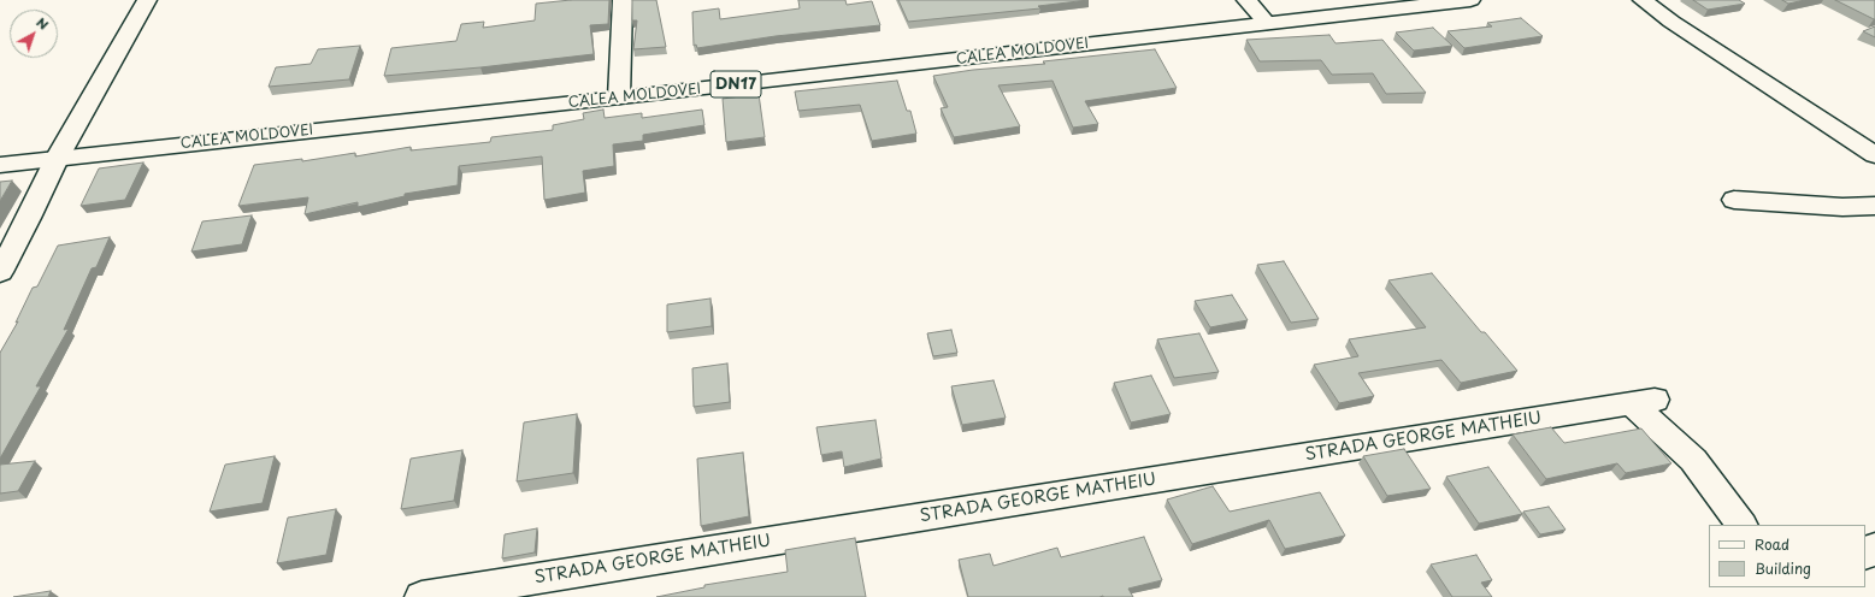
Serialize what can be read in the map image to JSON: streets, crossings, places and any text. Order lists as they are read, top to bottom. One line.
{"streets":{"main road":["CALEA MOLDOVEI","DN17","STRADA GEORGE MATHEIU"]},"legend":["Road","Building"],"north":"top right"}
